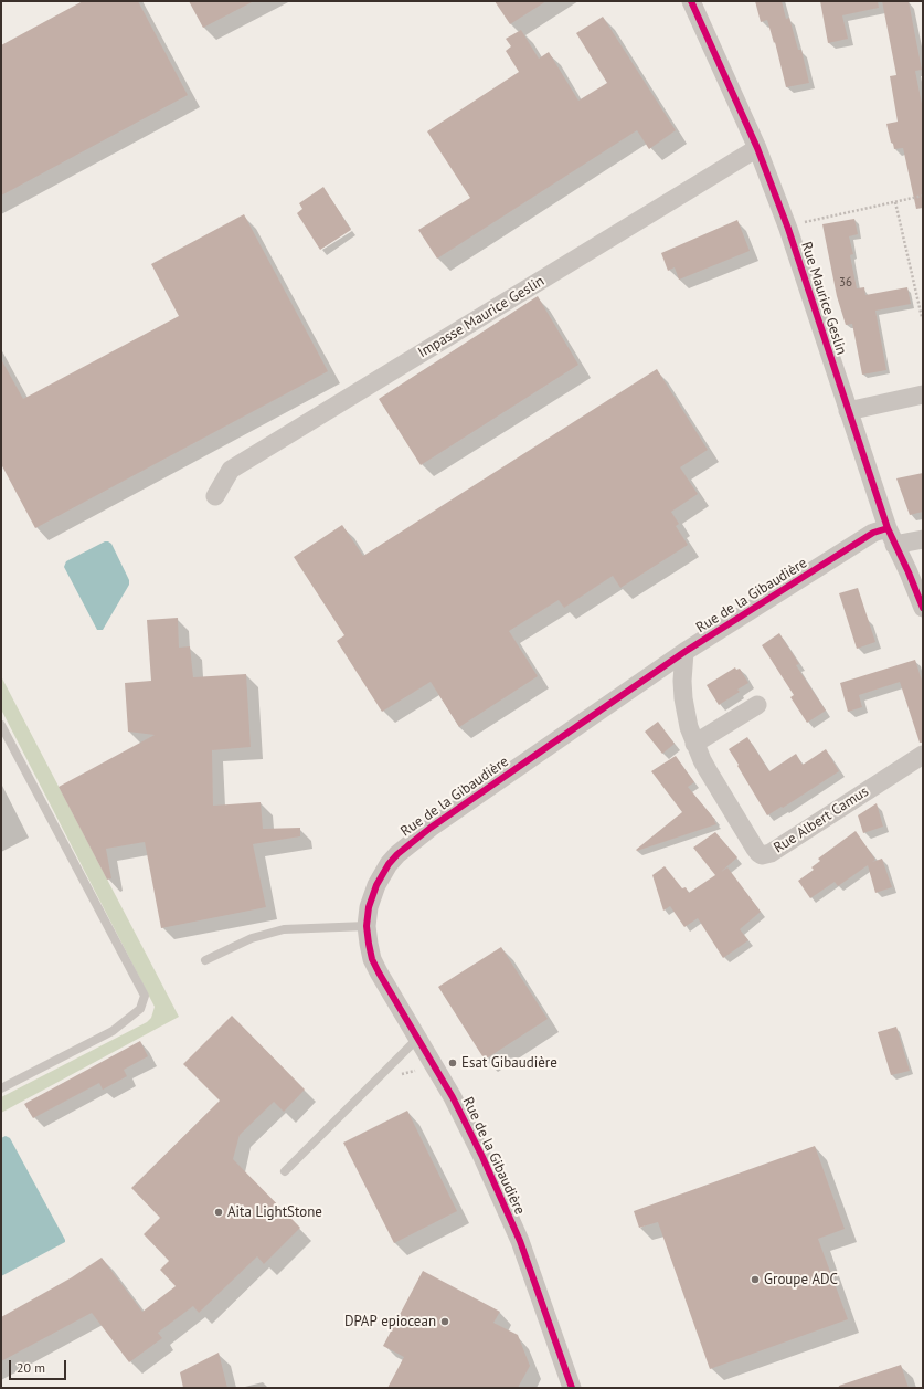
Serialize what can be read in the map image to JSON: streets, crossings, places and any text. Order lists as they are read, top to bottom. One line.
{"streets":{"street":["Rue Maurice Geslin","Impasse Maurice Geslin","Rue de la Gibaudière","Rue Albert Camus"]},"crossings":[["Rue Maurice Geslin","Impasse Maurice Geslin"],["Rue Maurice Geslin","Rue de la Gibaudière"],["Rue de la Gibaudière","Rue Albert Camus"]],"places":["Esat Gibaudière","Aita LightStone","Groupe ADC","DPAP epiocean"],"house_numbers":["36"],"scale_bar":"20 m"}
